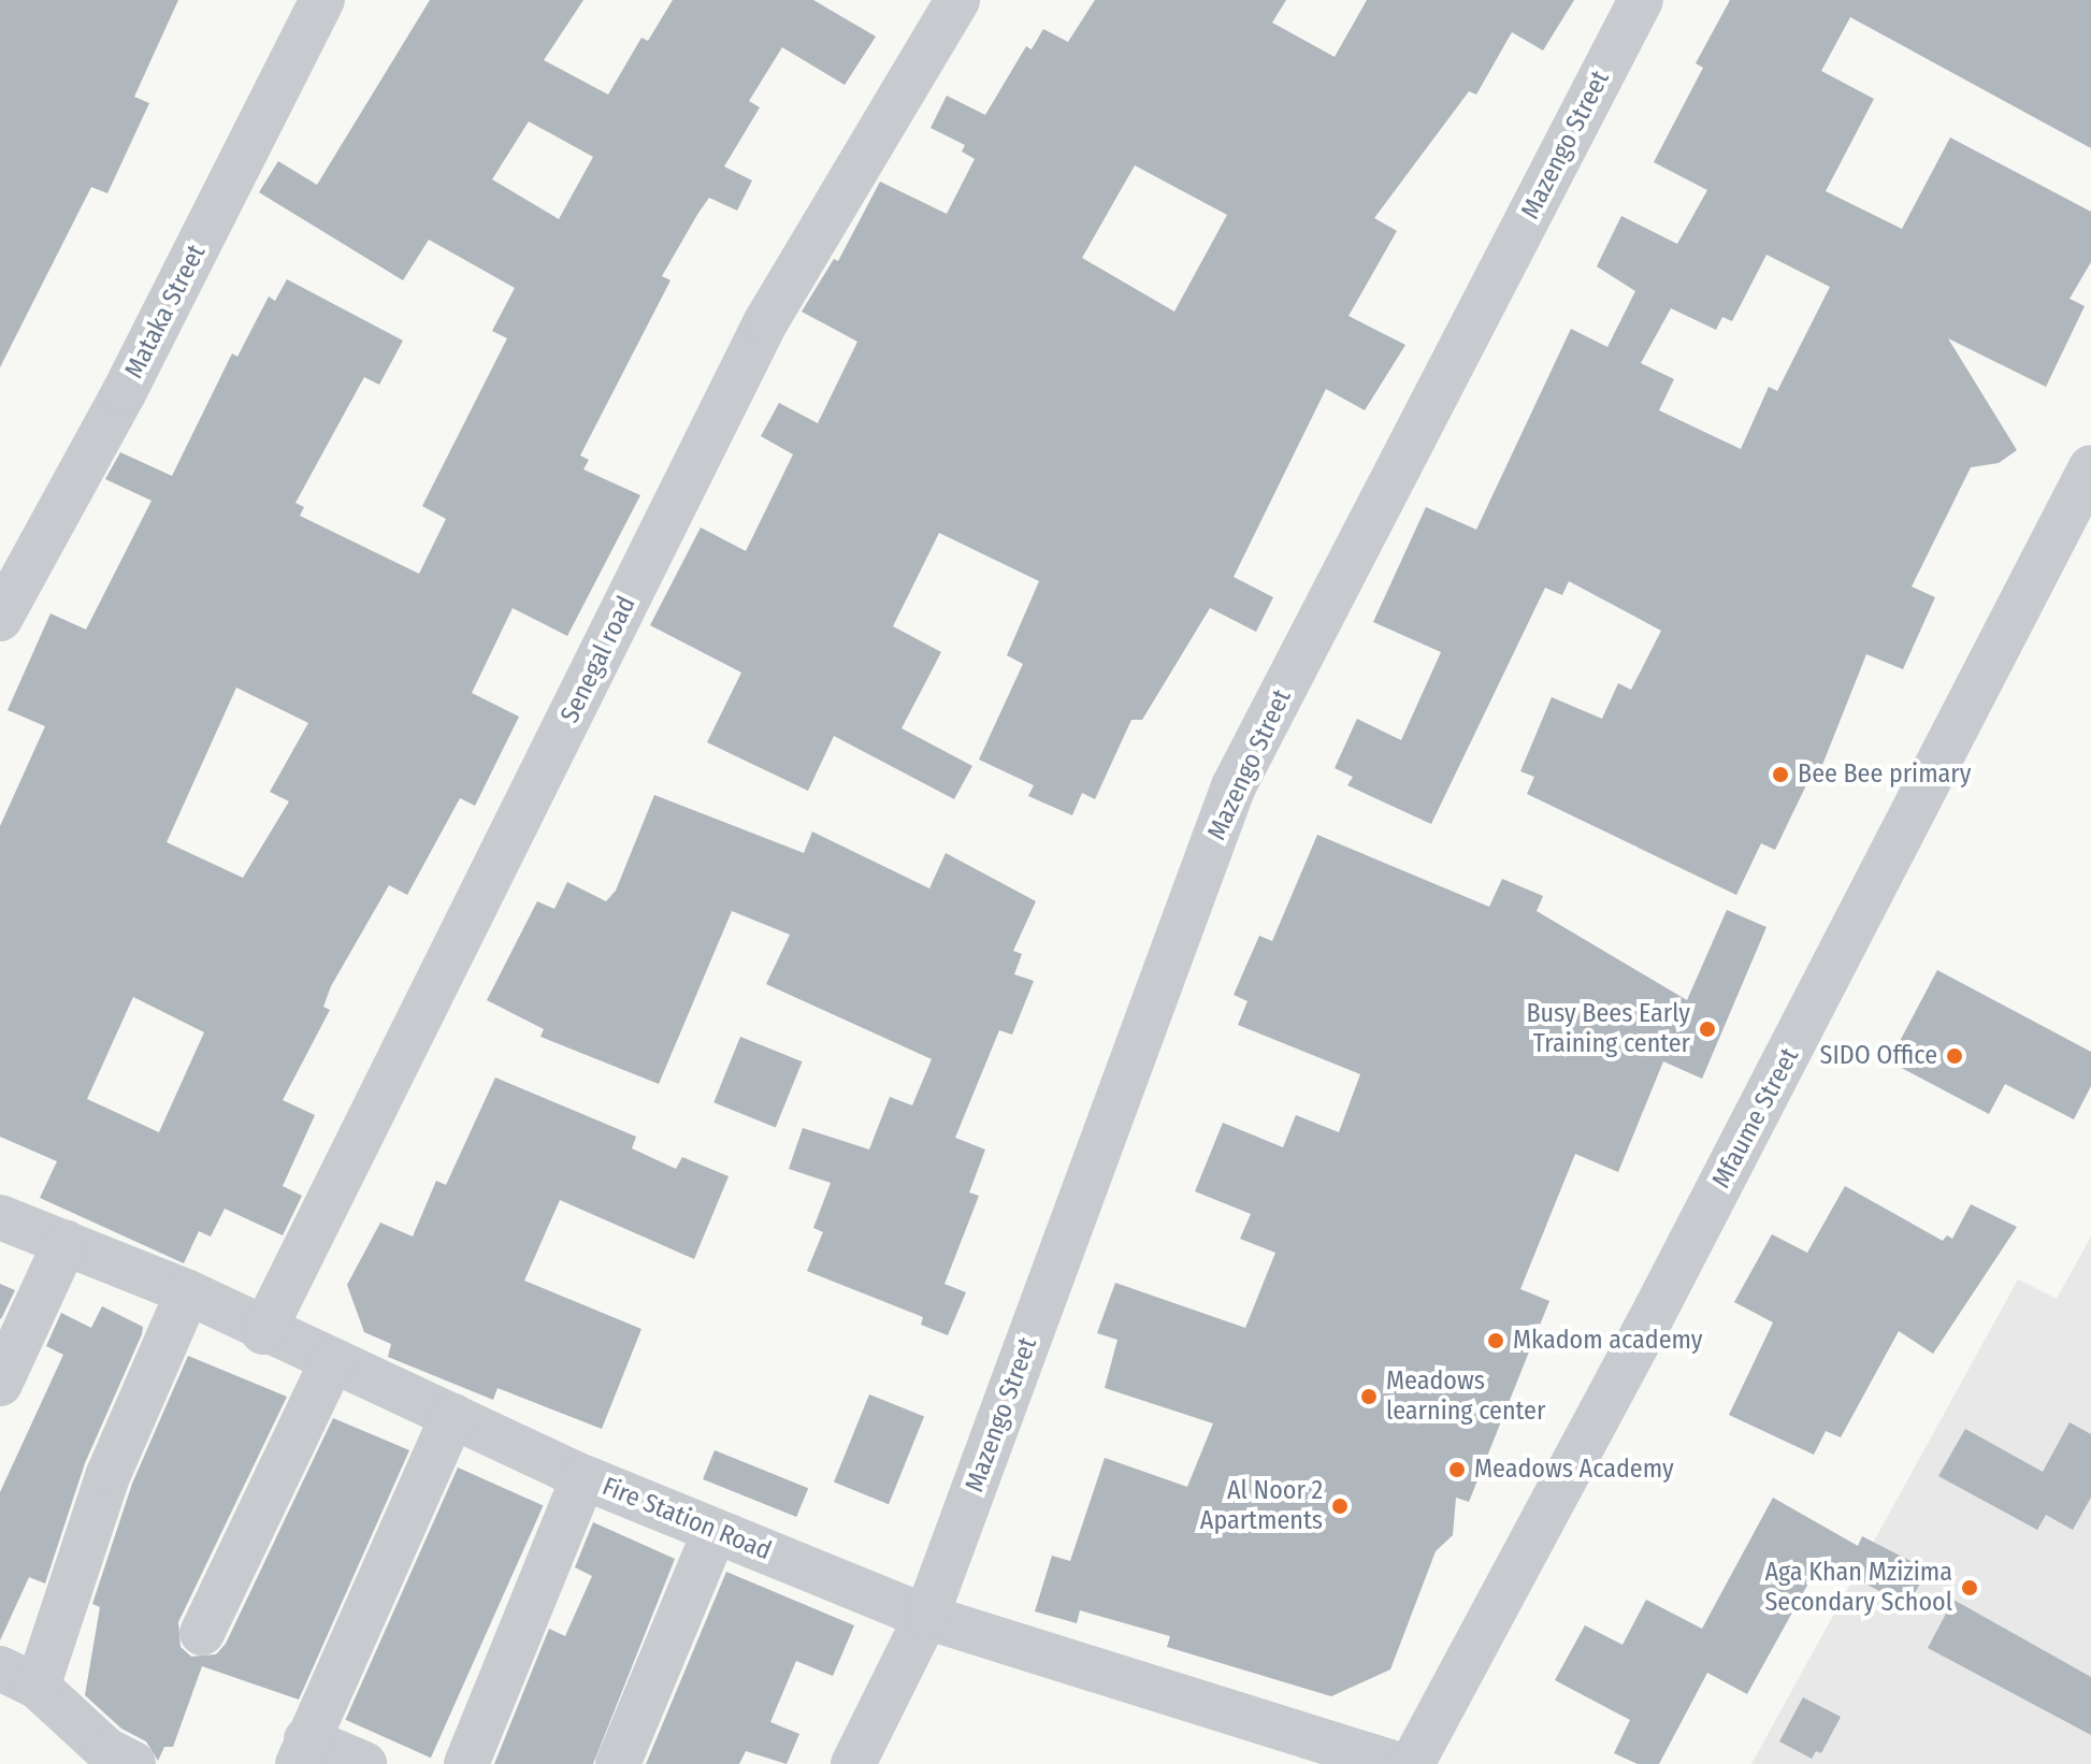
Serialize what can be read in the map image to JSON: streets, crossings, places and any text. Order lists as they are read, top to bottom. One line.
{"streets":{"street":["Mazengo Street","Mataka Street","Senegal road","Mfaume Street","Fire Station Road"]},"crossings":[["Mazengo Street","Fire Station Road"],["Senegal road","Fire Station Road"]],"places":["Bee Bee primary","Busy Bees Early Training center","SIDO Office","Mkadom academy","Meadows learning center","Meadows Academy","Al Noor 2 Apartments","Aga Khan Mzizima Secondary School"]}
